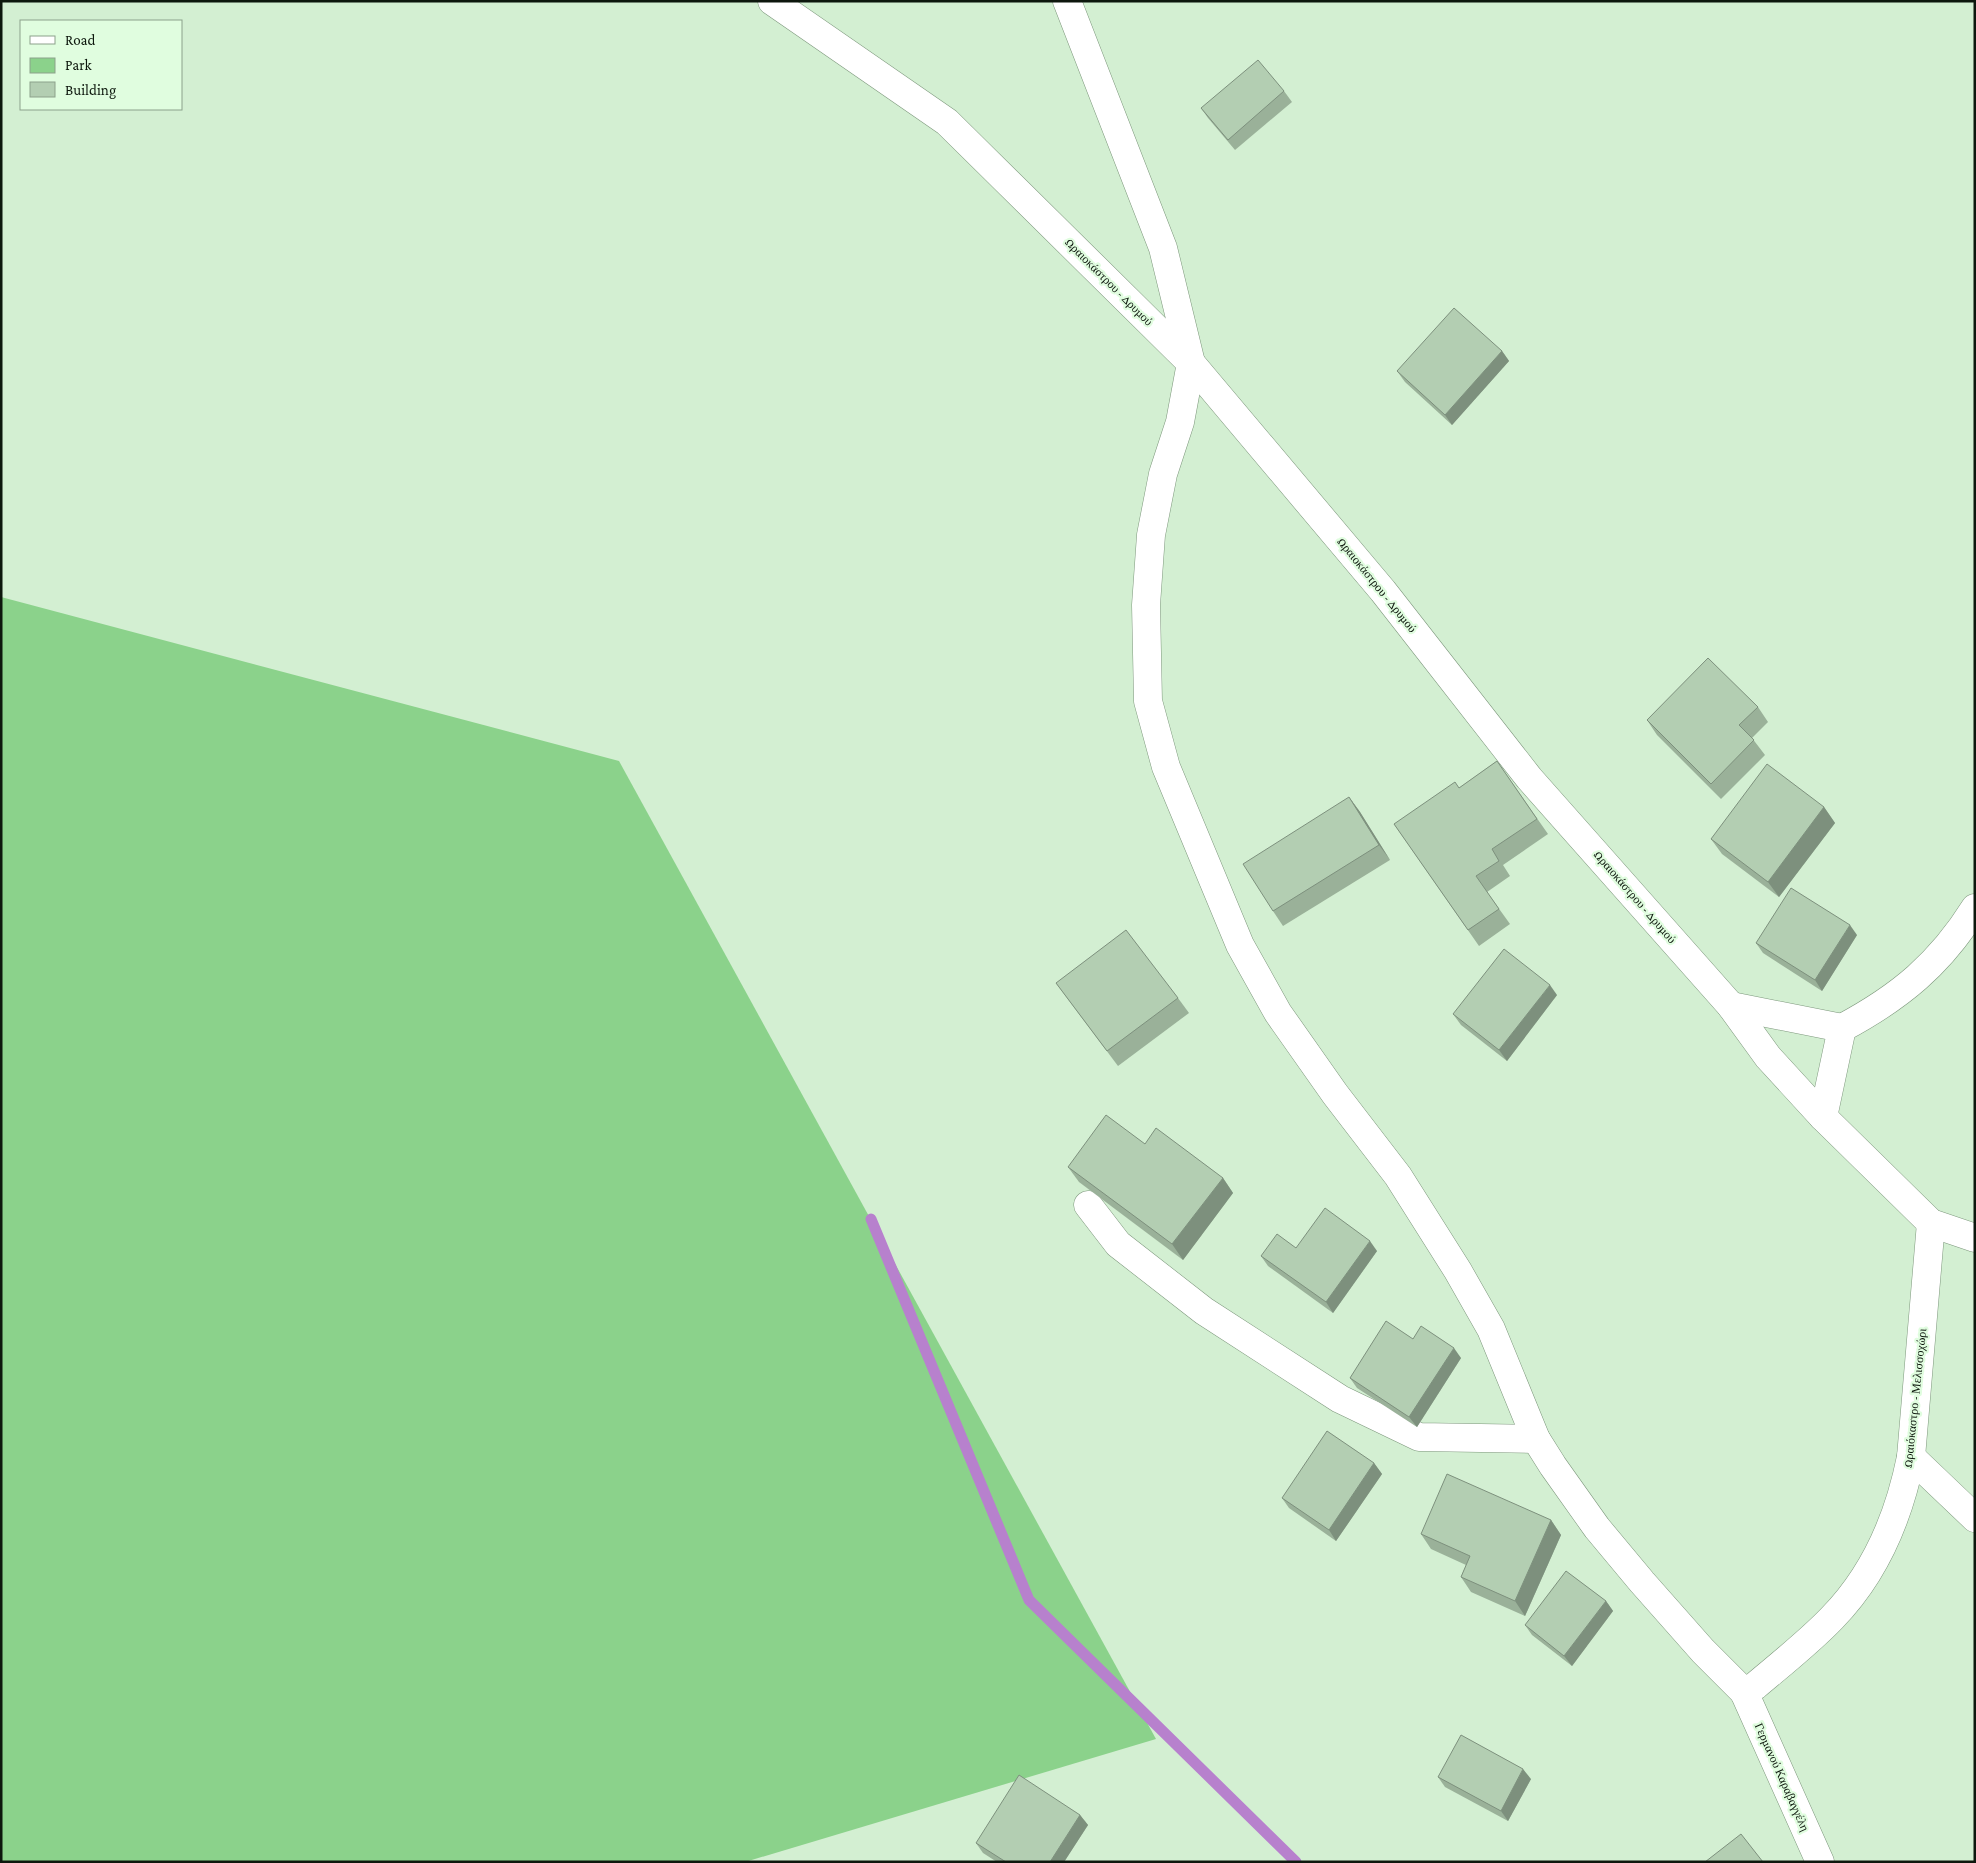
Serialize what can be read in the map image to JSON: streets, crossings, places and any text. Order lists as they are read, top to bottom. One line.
{"streets":{"street":["Ωραιοκάστρου - Δρυμού","Ωραιόκαστρο - Μελισσοχώρι","Γερμανού Καραβαγγέλη"]},"crossings":[["Ωραιοκάστρου - Δρυμού","Ωραιόκαστρο - Μελισσοχώρι"],["Ωραιόκαστρο - Μελισσοχώρι","Γερμανού Καραβαγγέλη"]],"legend":["Road","Park","Building"]}
